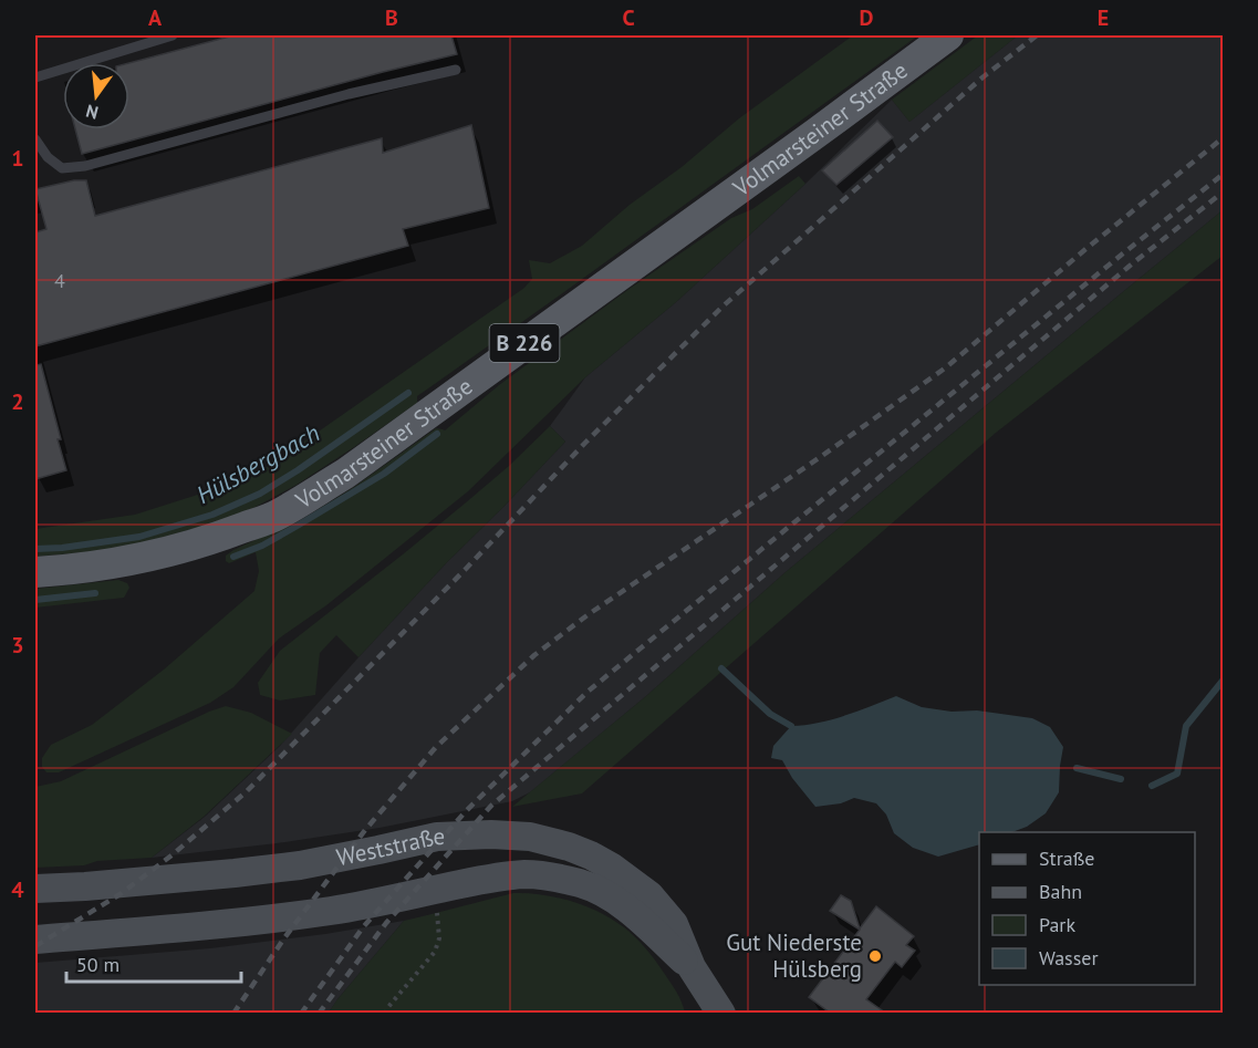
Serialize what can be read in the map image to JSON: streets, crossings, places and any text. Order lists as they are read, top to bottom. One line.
{"streets":{"main road":["Volmarsteiner Straße","B 226"],"street":["Weststraße"]},"water":["Hülsbergbach"],"places":["Gut Niederste Hülsberg"],"house_numbers":["4"],"legend":["Straße","Bahn","Park","Wasser"],"scale_bar":"50 m","north":"bottom","grid":{"columns":["A","B","C","D","E"],"rows":["1","2","3","4"]}}
